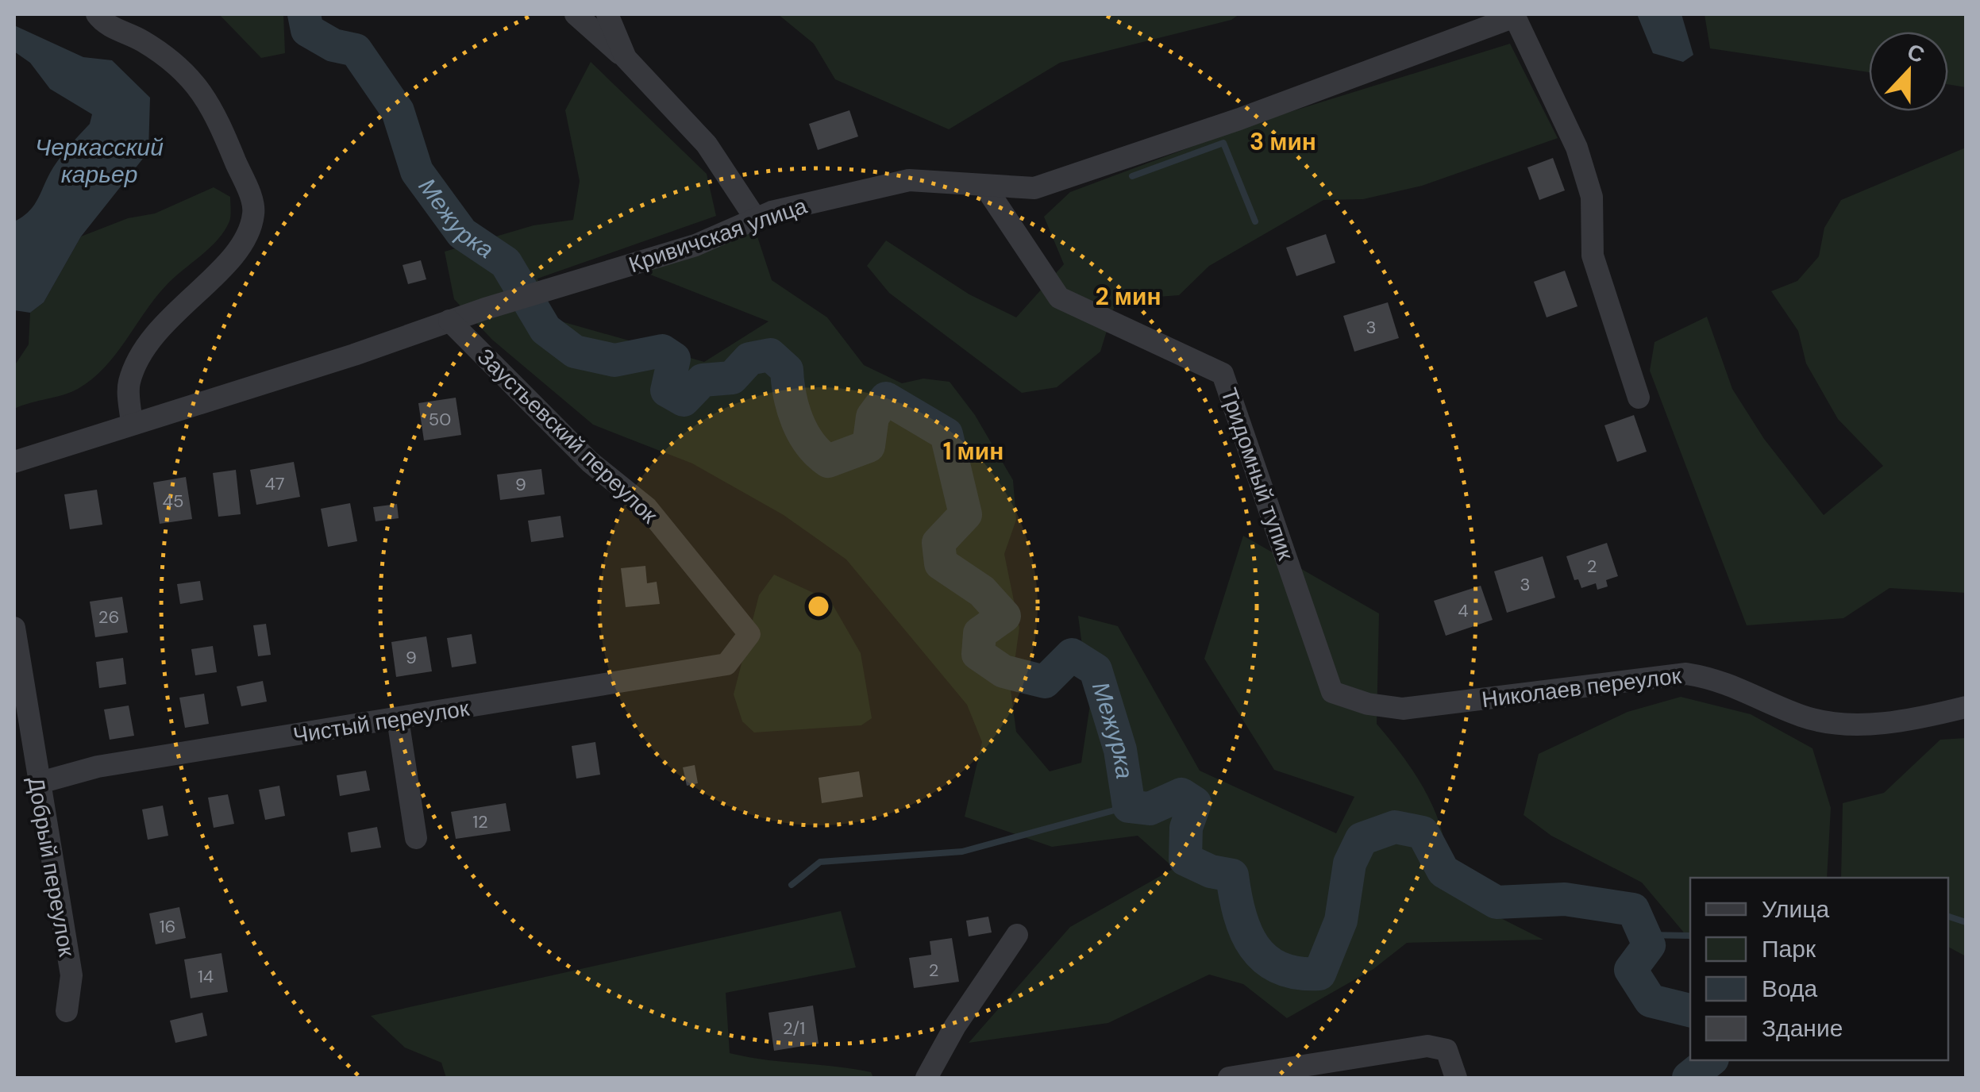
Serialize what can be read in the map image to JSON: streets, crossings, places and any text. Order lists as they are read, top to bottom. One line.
{"streets":{"street":["Кривичская улица","Заустьевский переулок","Тридомный тупик","Николаев переулок","Чистый переулок","Добрый переулок"]},"crossings":[["Кривичская улица","Заустьевский переулок"],["Кривичская улица","Тридомный тупик"],["Заустьевский переулок","Чистый переулок"],["Тридомный тупик","Николаев переулок"],["Чистый переулок","Добрый переулок"]],"water":["Черкасский карьер","Межурка"],"house_numbers":["3","50","47","9","45","2","3","4","26","9","12","16","2","14","2/1"],"legend":["Улица","Парк","Вода","Здание"],"north":"top","rings":["3 мин","2 мин","1 мин"]}
